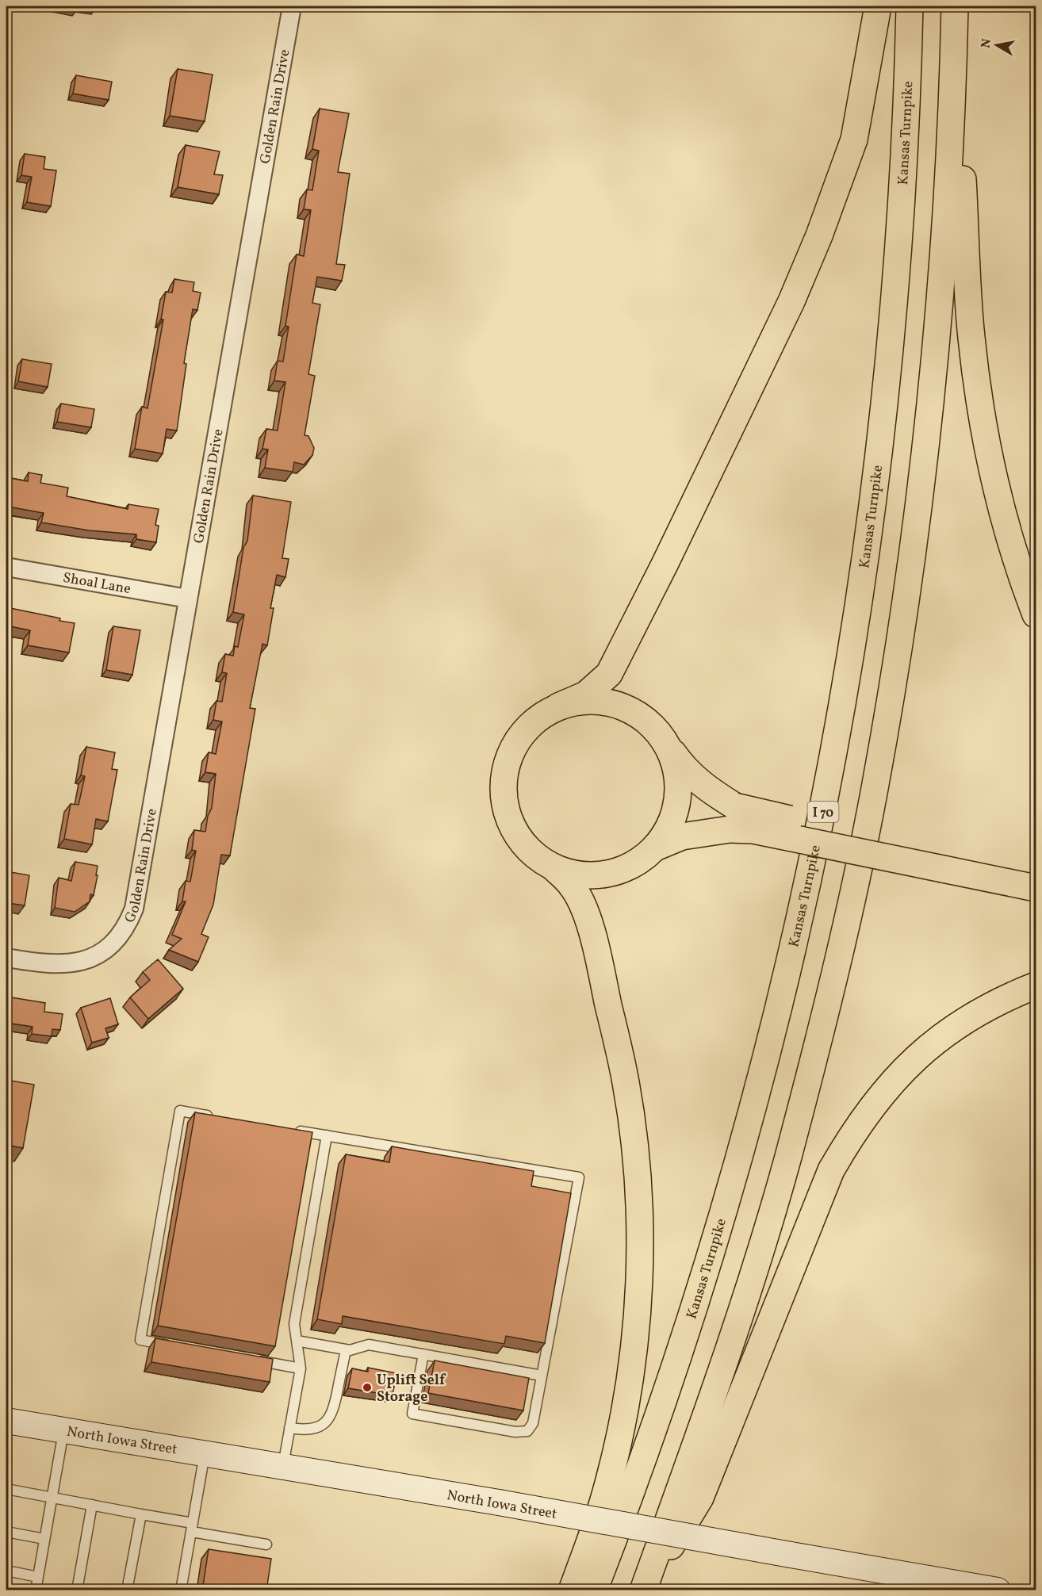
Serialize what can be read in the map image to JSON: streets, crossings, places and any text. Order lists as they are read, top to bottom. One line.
{"streets":{"highway":["Kansas Turnpike","I 70"],"main road":["North Iowa Street"],"street":["Golden Rain Drive","Shoal Lane"]},"crossings":[["Golden Rain Drive","Shoal Lane"]],"places":["Uplift Self Storage"],"north":"left"}
